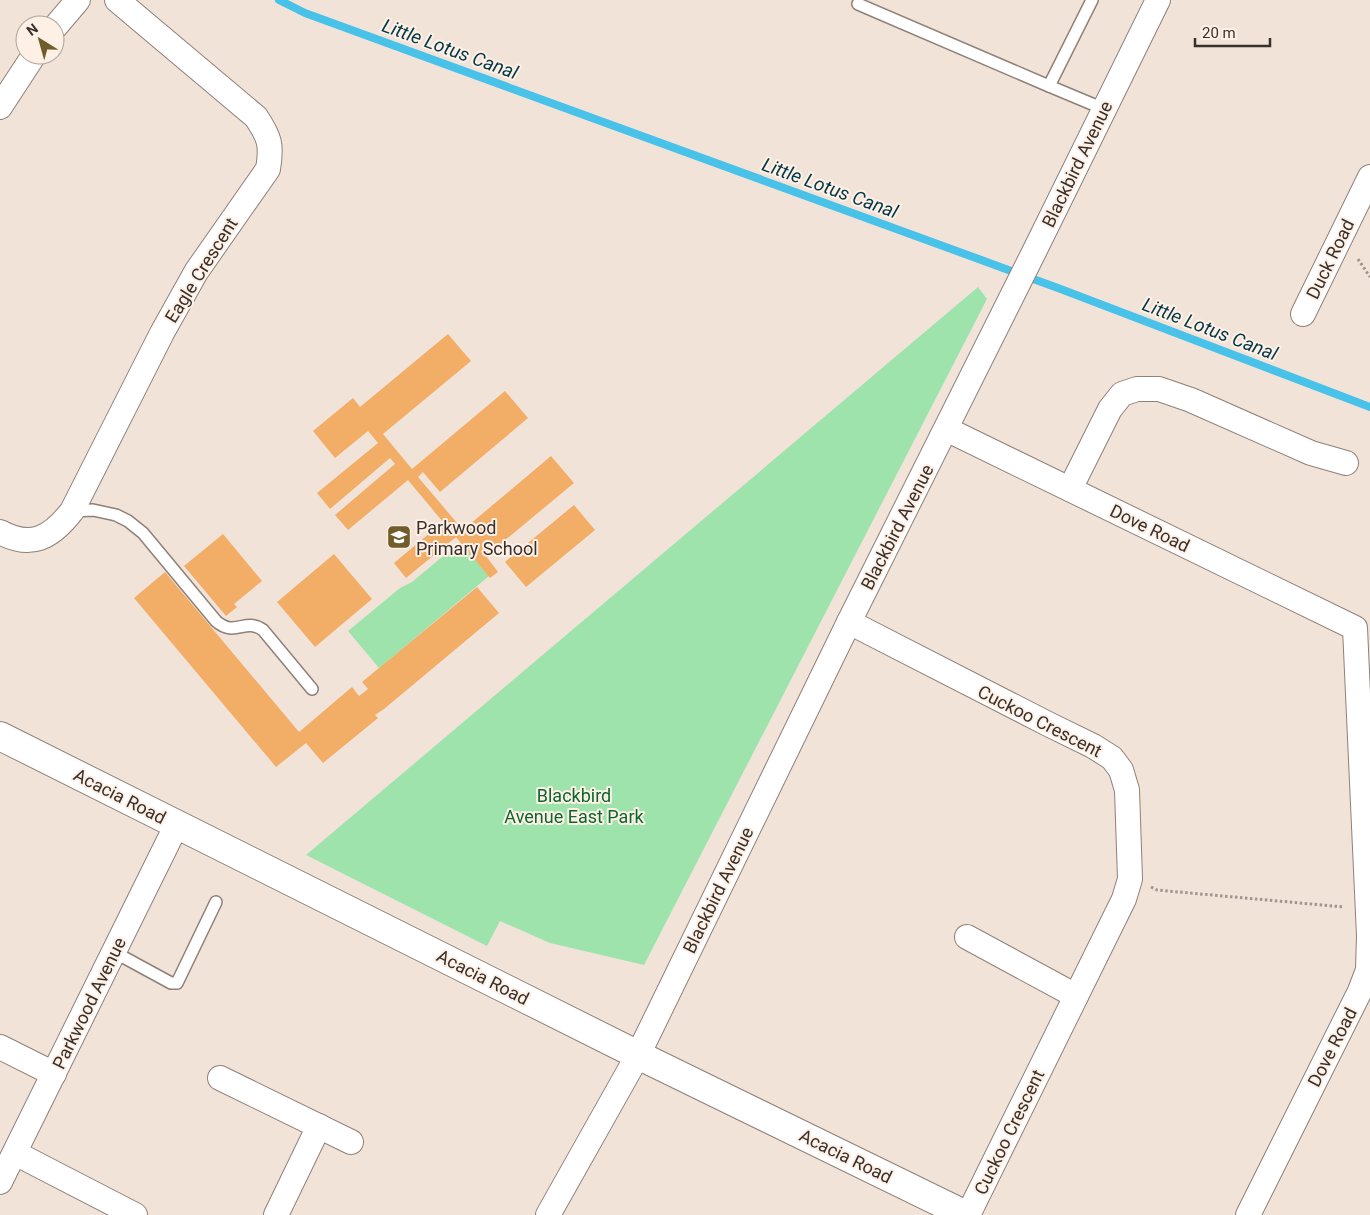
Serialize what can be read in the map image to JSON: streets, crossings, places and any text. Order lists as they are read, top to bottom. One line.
{"streets":{"street":["Blackbird Avenue","Duck Road","Eagle Crescent","Dove Road","Cuckoo Crescent","Acacia Road","Parkwood Avenue"]},"crossings":[["Blackbird Avenue","Dove Road"],["Blackbird Avenue","Cuckoo Crescent"],["Blackbird Avenue","Acacia Road"],["Cuckoo Crescent","Acacia Road"],["Acacia Road","Parkwood Avenue"]],"water":["Little Lotus Canal"],"parks":["Blackbird Avenue East Park"],"places":{"school or university":["Parkwood Primary School"]},"scale_bar":"20 m","north":"top left"}
